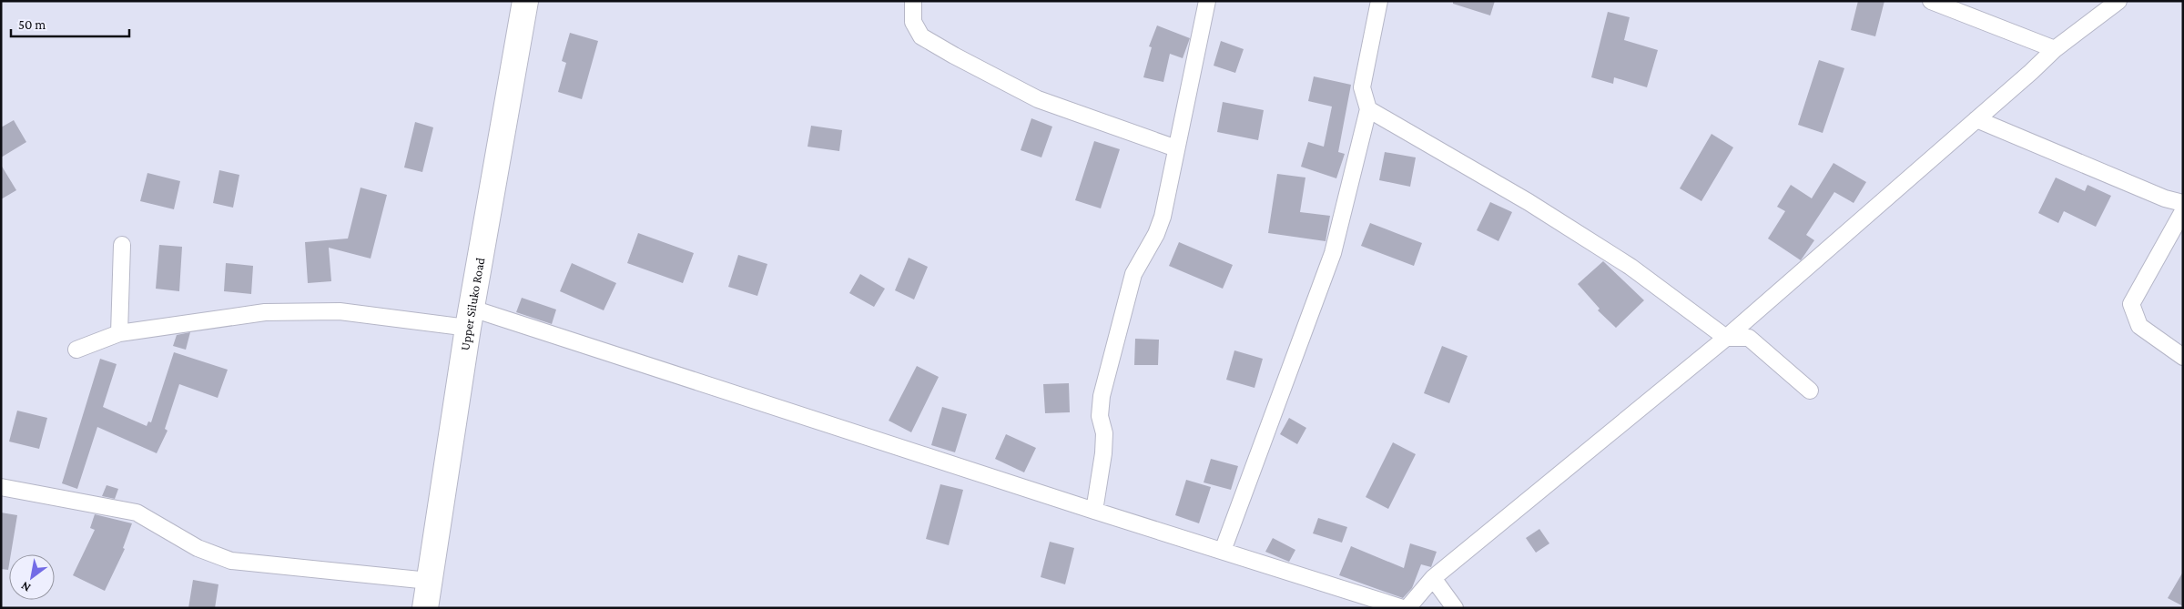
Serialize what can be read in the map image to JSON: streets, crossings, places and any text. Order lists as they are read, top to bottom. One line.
{"streets":{"main road":["Upper Siluko Road"]},"scale_bar":"50 m","north":"bottom left"}
